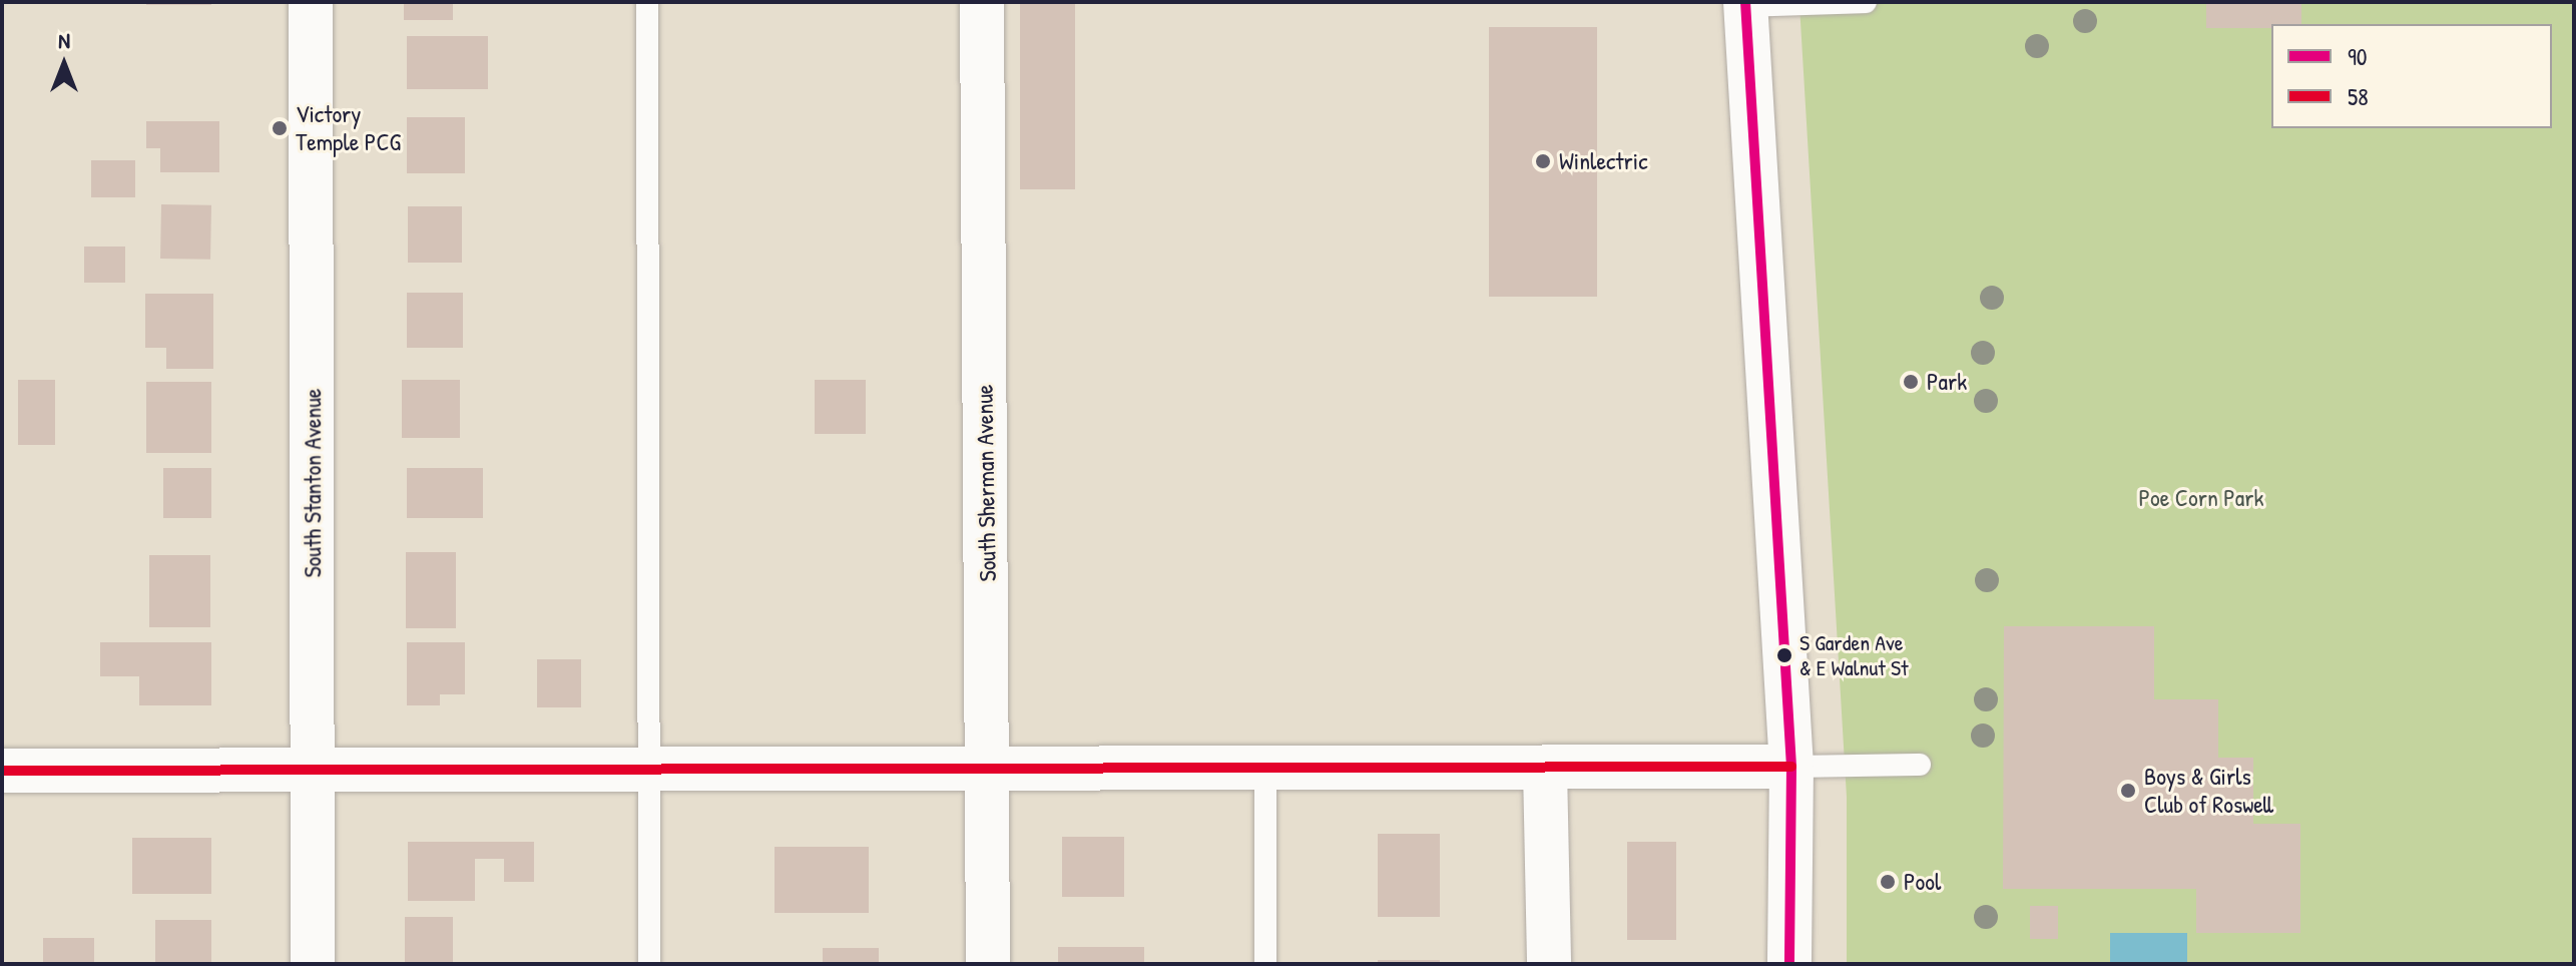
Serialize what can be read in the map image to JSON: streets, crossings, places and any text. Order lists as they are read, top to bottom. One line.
{"streets":{"street":["South Stanton Avenue","South Sherman Avenue"]},"parks":["Poe Corn Park"],"places":["Victory Temple PCG","Winlectric","Park","S Garden Ave & E Walnut St","Boys & Girls Club of Roswell","Pool"],"lines":["transit line 90","transit line 58"],"legend":["90","58"],"north":"top"}
